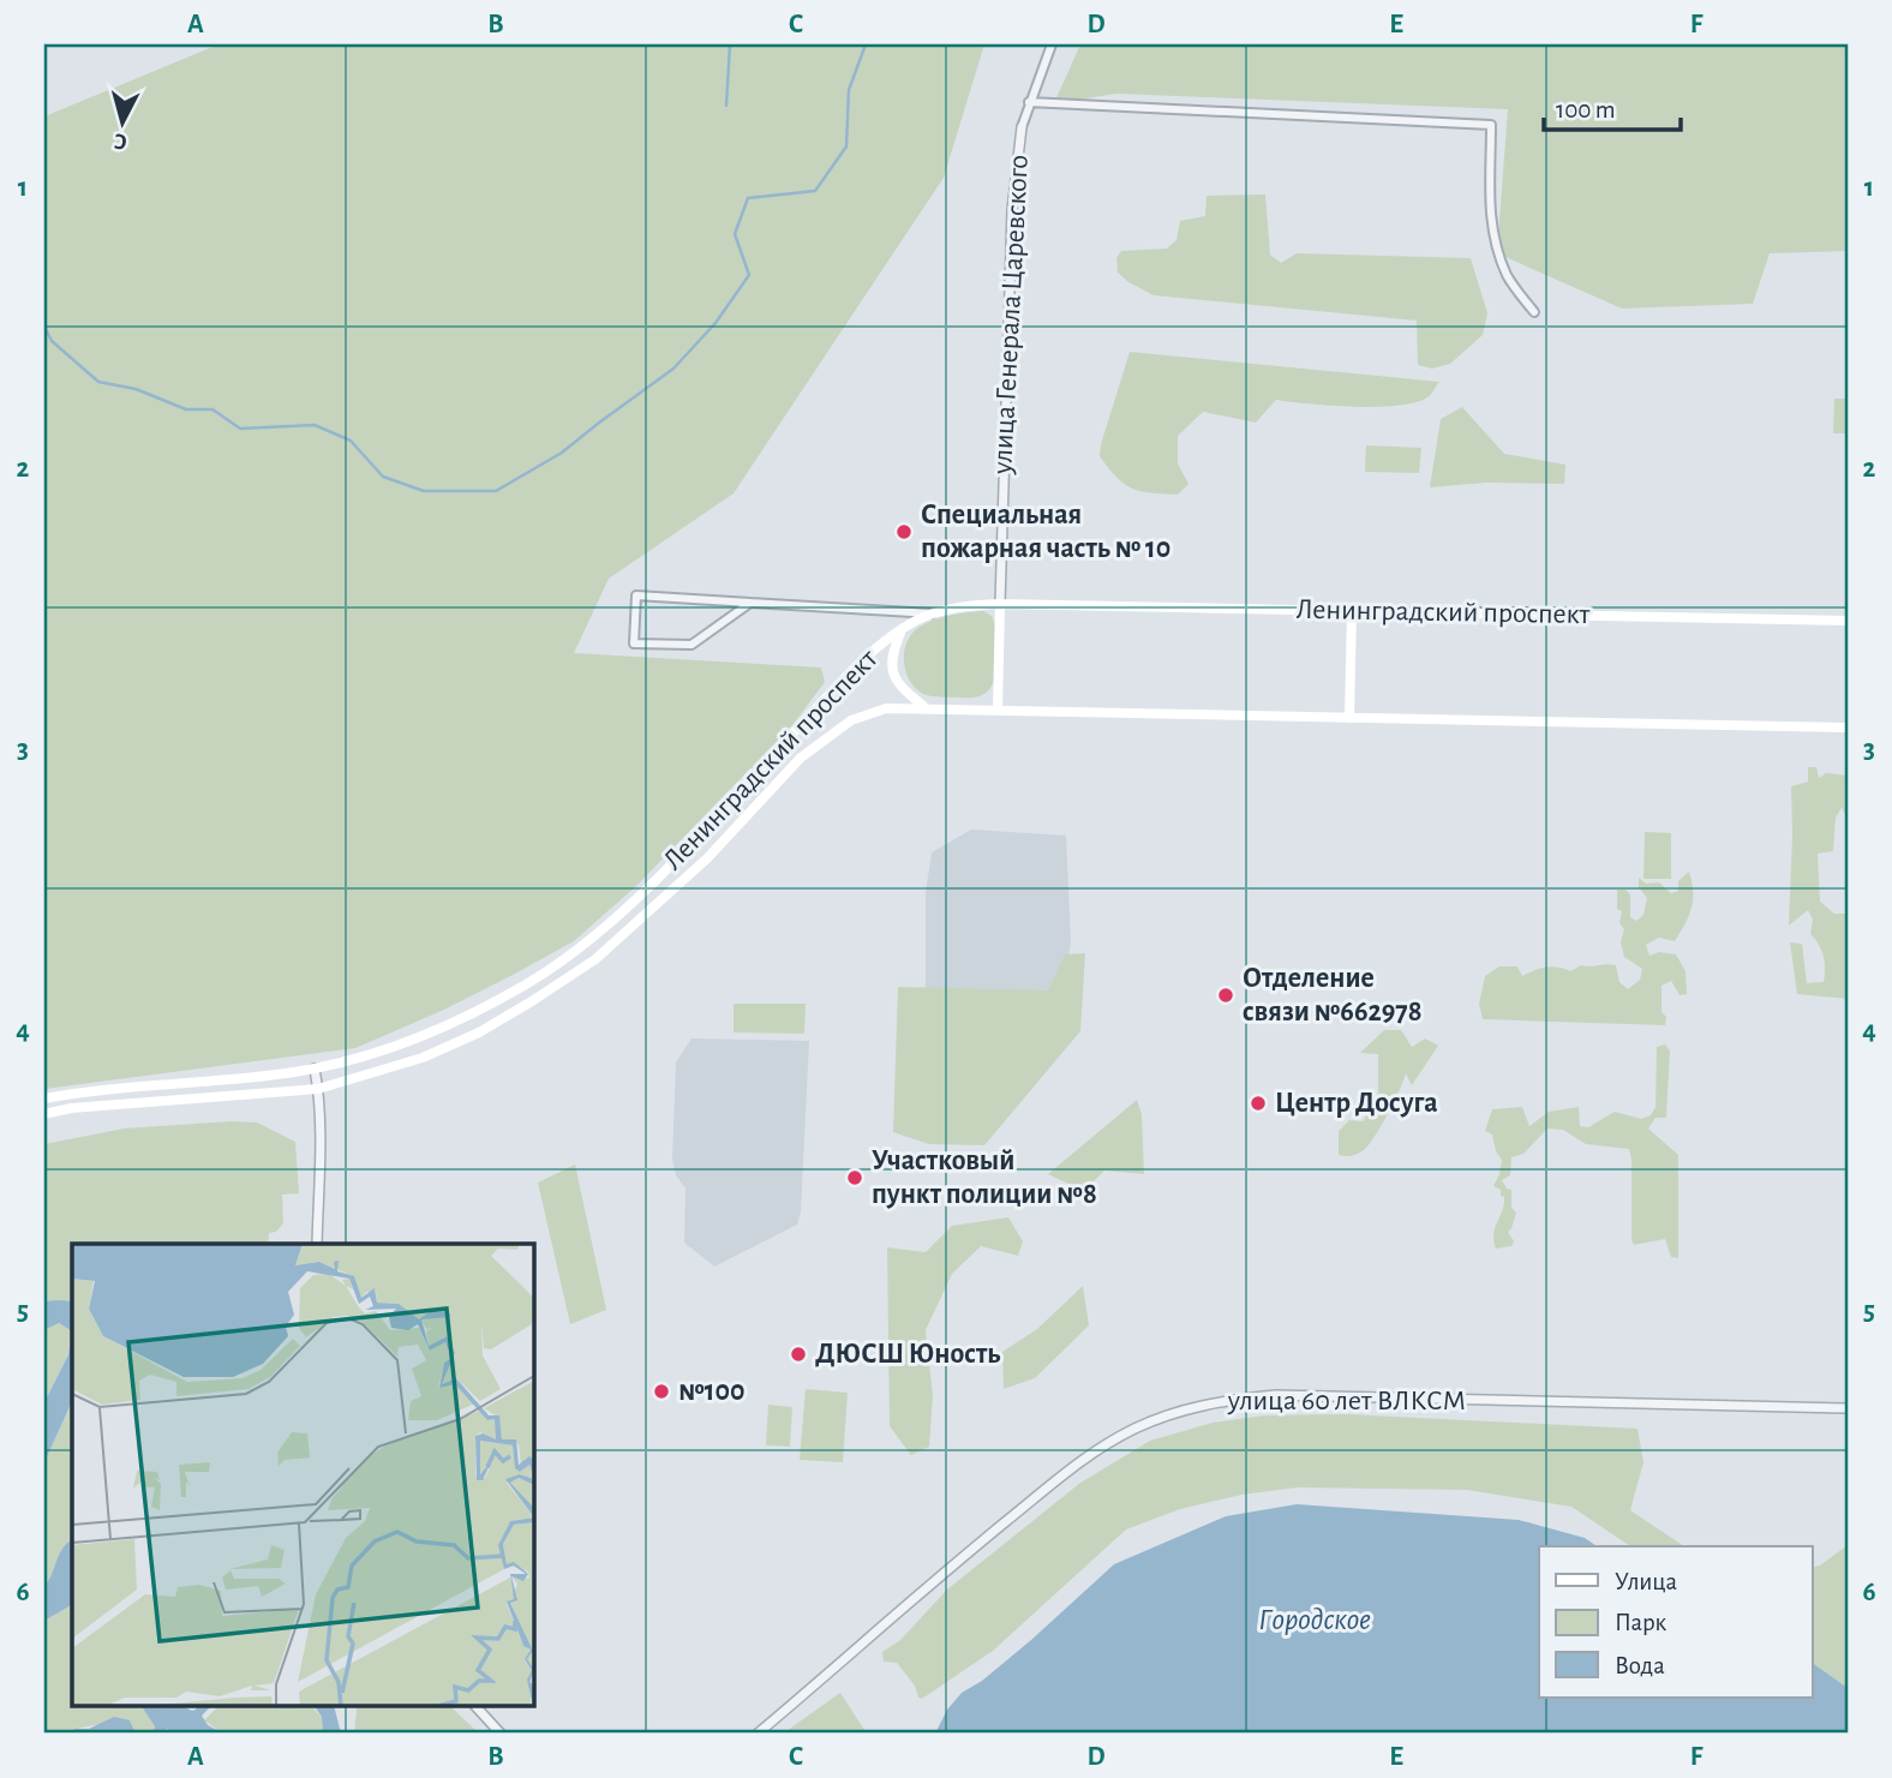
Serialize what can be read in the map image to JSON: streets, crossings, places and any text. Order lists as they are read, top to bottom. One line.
{"streets":{"main road":["Ленинградский проспект"],"street":["улица Генерала Царевского","улица 60 лет ВЛКСМ"]},"crossings":[["улица Генерала Царевского","Ленинградский проспект"]],"water":["Городское"],"places":["Специальная пожарная часть № 10","Отделение связи №662978","Центр Досуга","Участковый пункт полиции №8","ДЮСШ Юность","№100"],"legend":["Улица","Парк","Вода"],"scale_bar":"100 m","north":"bottom","grid":{"columns":["A","B","C","D","E","F"],"rows":["1","2","3","4","5","6"]}}
